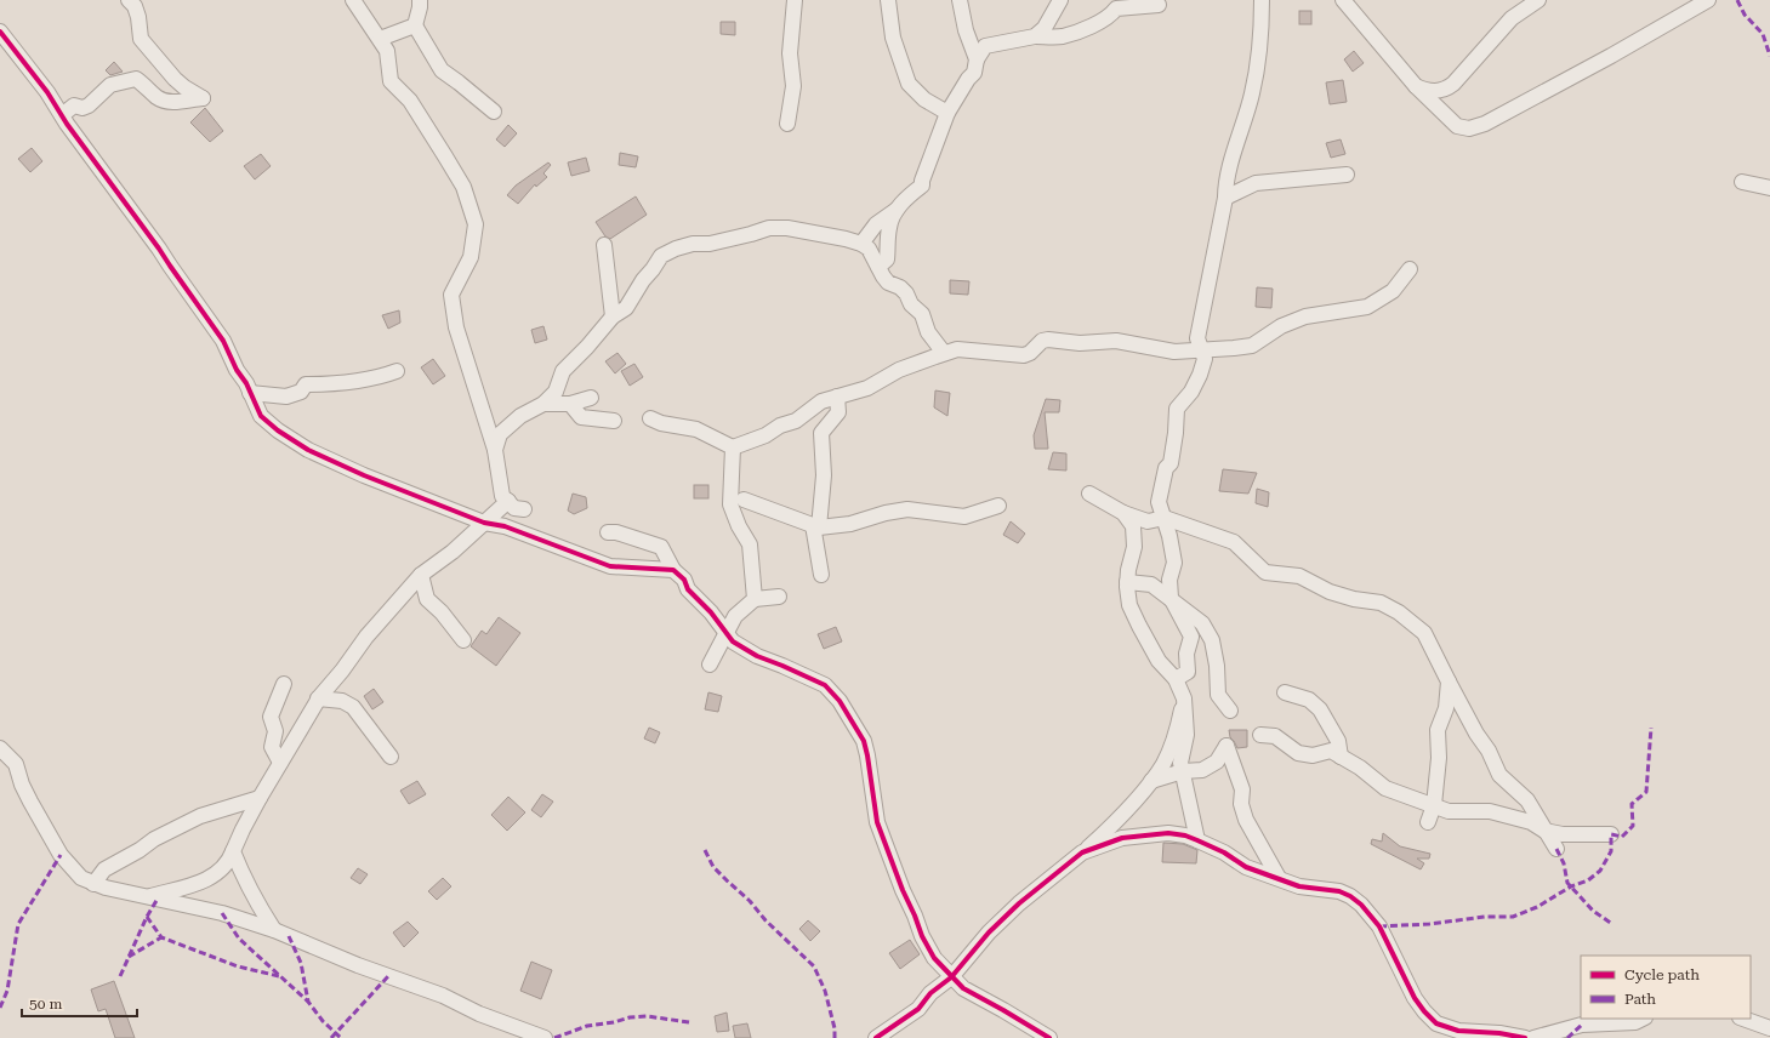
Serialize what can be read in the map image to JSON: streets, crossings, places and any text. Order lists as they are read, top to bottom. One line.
{"legend":["Cycle path","Path"],"scale_bar":"50 m"}
